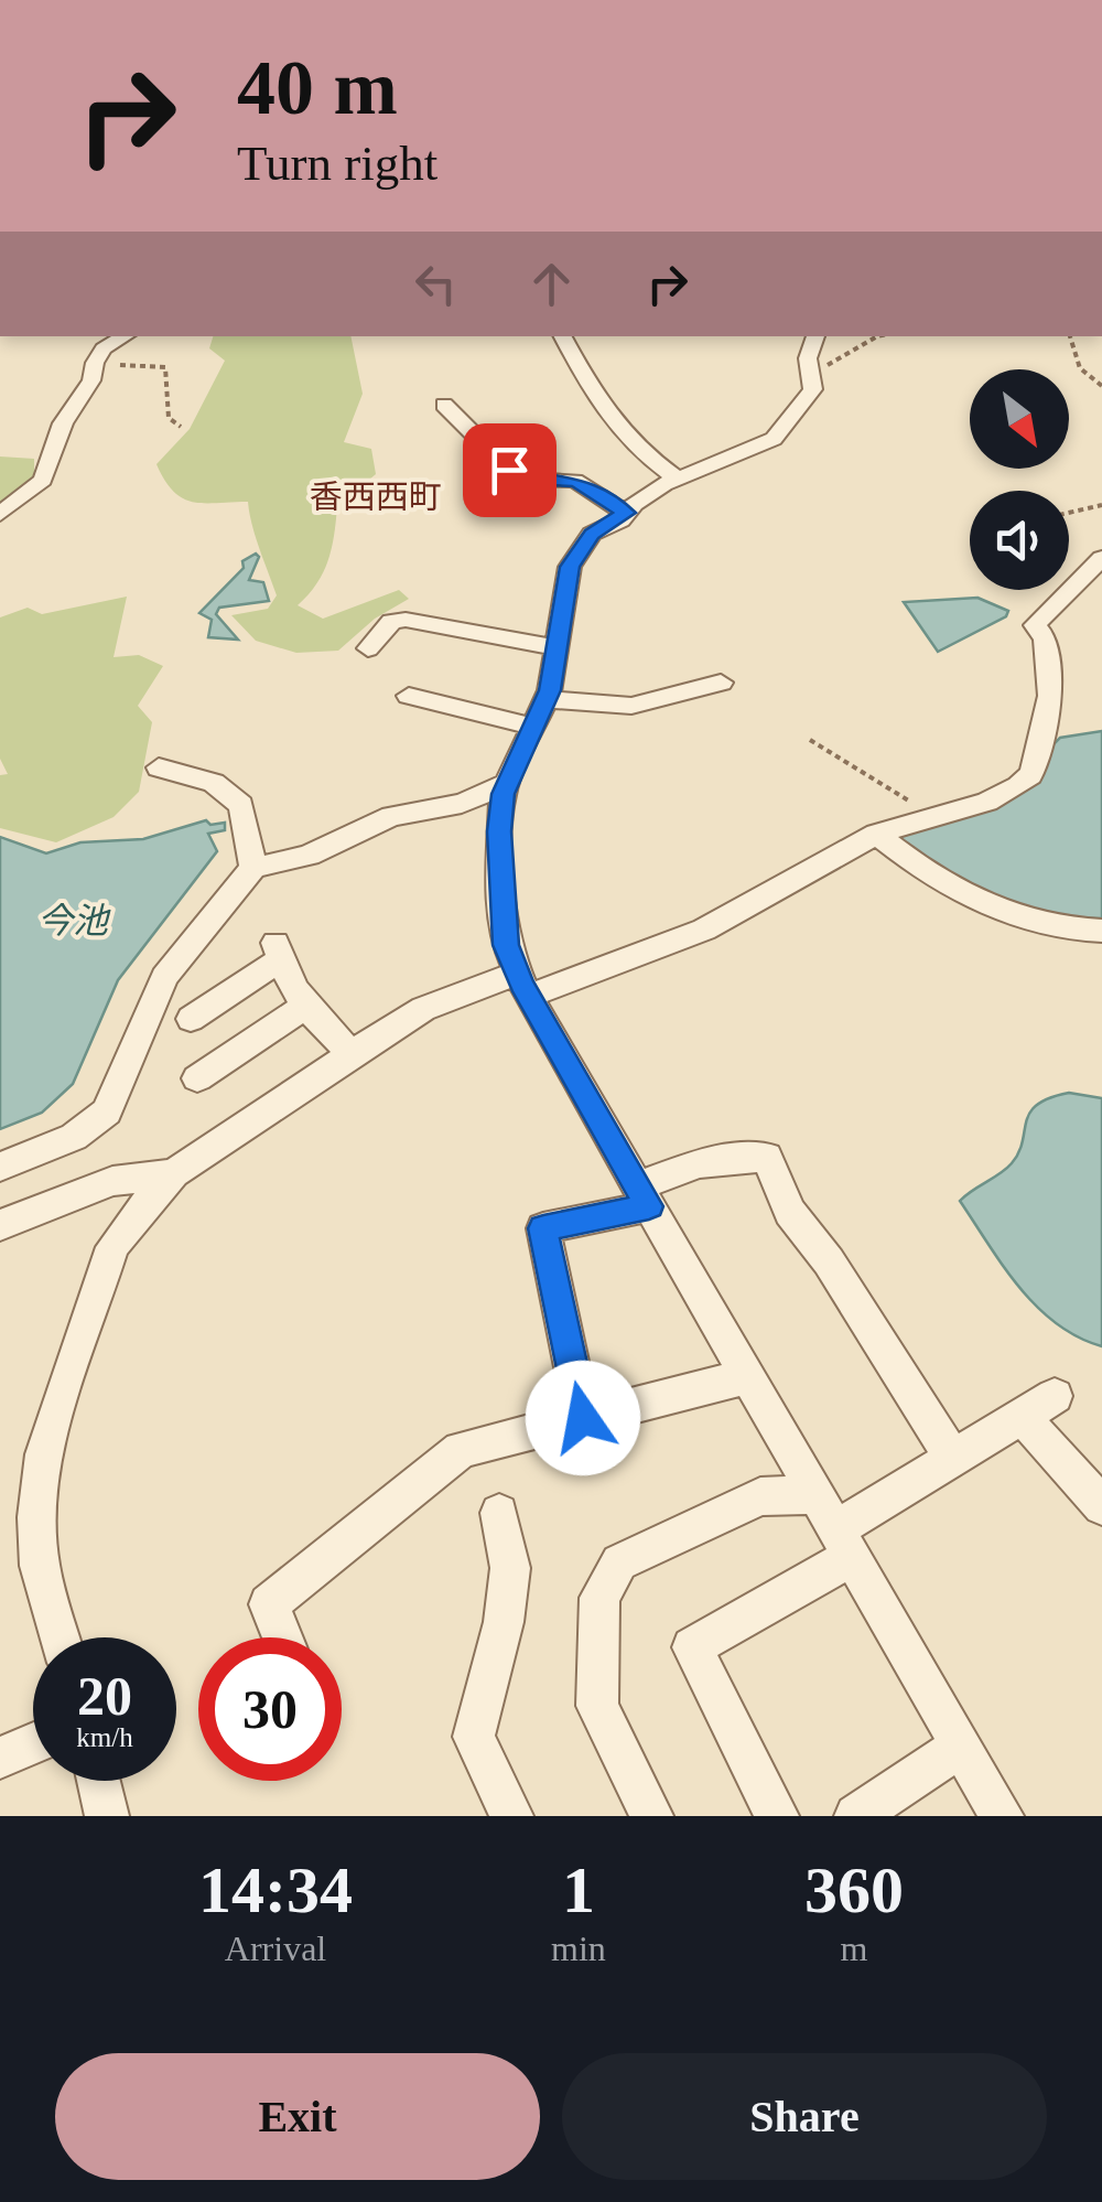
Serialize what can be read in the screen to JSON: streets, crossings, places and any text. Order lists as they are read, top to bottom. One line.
{"districts":["香西西町"],"water":["今池"],"north":"bottom right","page":{"turn":["40 m","Turn right"],"speed":"20 km/h","limit":"30","eta":["14:34","Arrival","1","min","360","m"],"buttons":["Exit","Share"]}}
